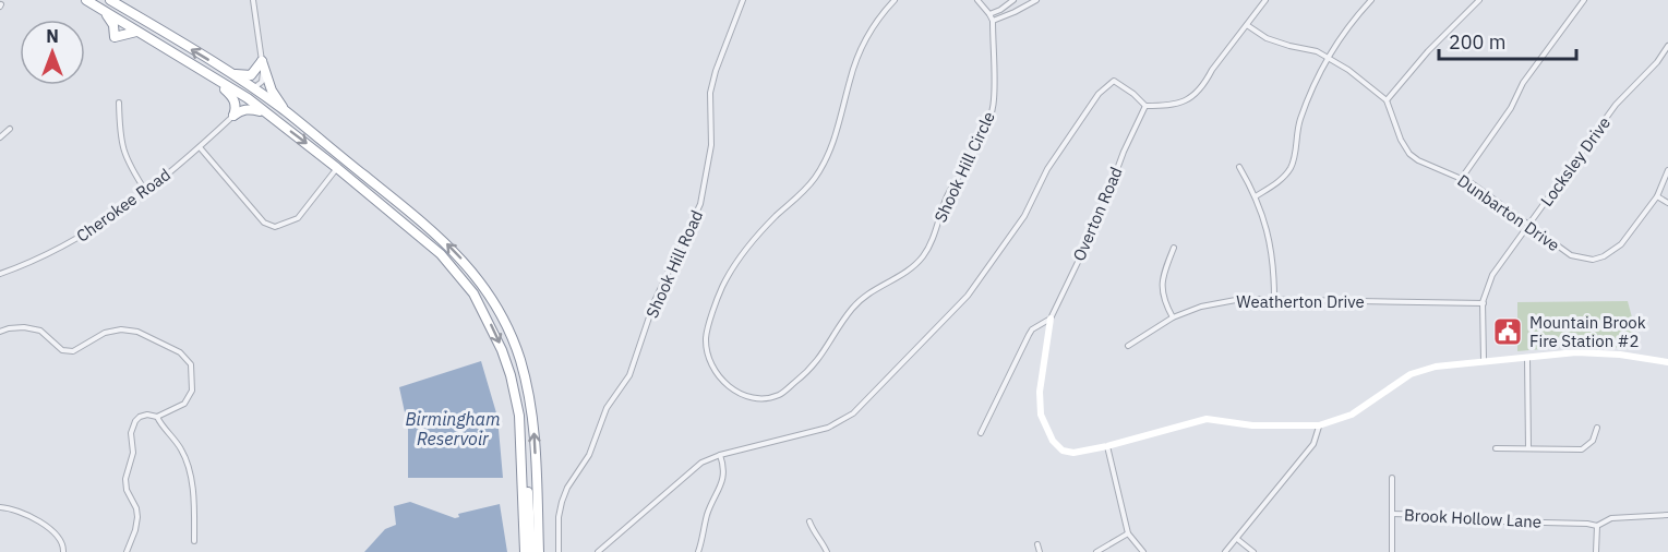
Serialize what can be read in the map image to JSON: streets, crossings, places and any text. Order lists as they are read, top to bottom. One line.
{"streets":{"street":["Locksley Drive","Shook Hill Circle","Cherokee Road","Dunbarton Drive","Overton Road","Shook Hill Road","Weatherton Drive","Brook Hollow Lane"]},"crossings":[["Locksley Drive","Dunbarton Drive"],["Locksley Drive","Overton Road"],["Locksley Drive","Weatherton Drive"]],"water":["Birmingham Reservoir"],"places":{"public building":["Mountain Brook Fire Station #2"]},"scale_bar":"200 m","north":"top"}
